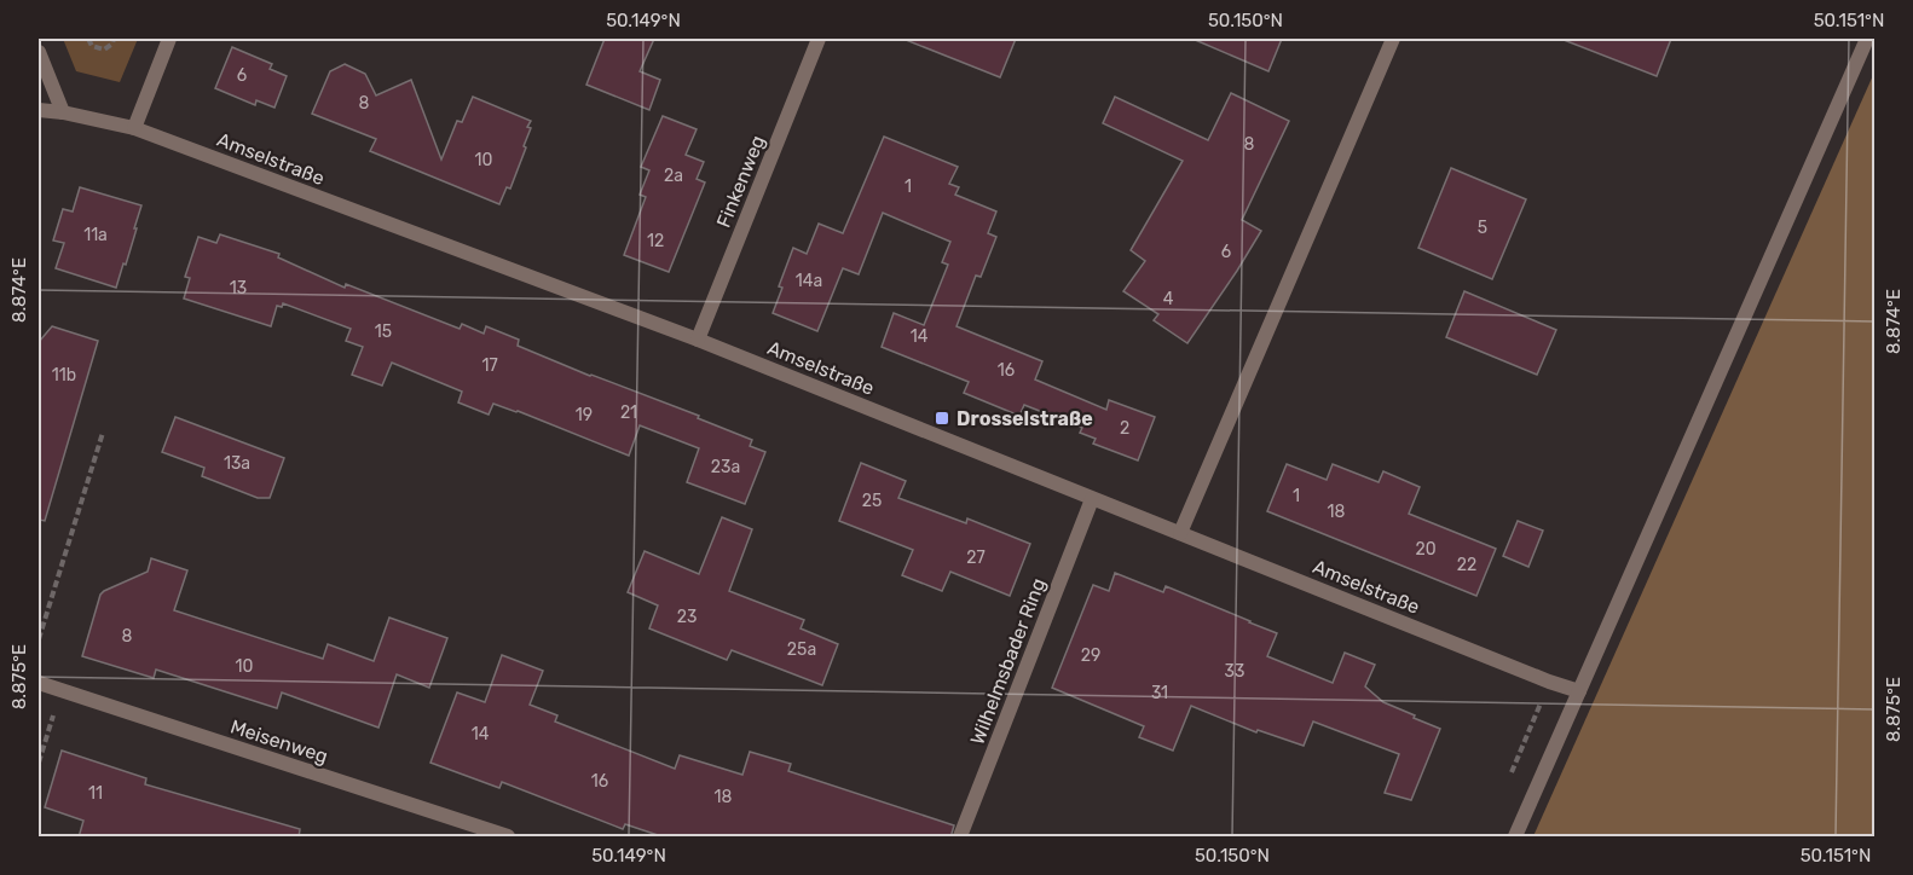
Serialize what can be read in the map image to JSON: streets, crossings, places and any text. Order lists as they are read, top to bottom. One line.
{"streets":{"street":["Amselstraße","Finkenweg","Wilhelmsbader Ring","Meisenweg"]},"crossings":[["Amselstraße","Finkenweg"],["Amselstraße","Wilhelmsbader Ring"]],"places":{"transit":["Drosselstraße"]},"house_numbers":["6","8","8","10","2a","1","5","11a","12","6","14a","13","4","15","14","17","16","11b","21","19","2","13a","23a","1","25","18","20","27","22","23","8","25a","29","10","33","31","14","16","11","18"],"coordinates":["50.149°N","50.150°N","50.151°N","8.874°E","8.875°E"]}
